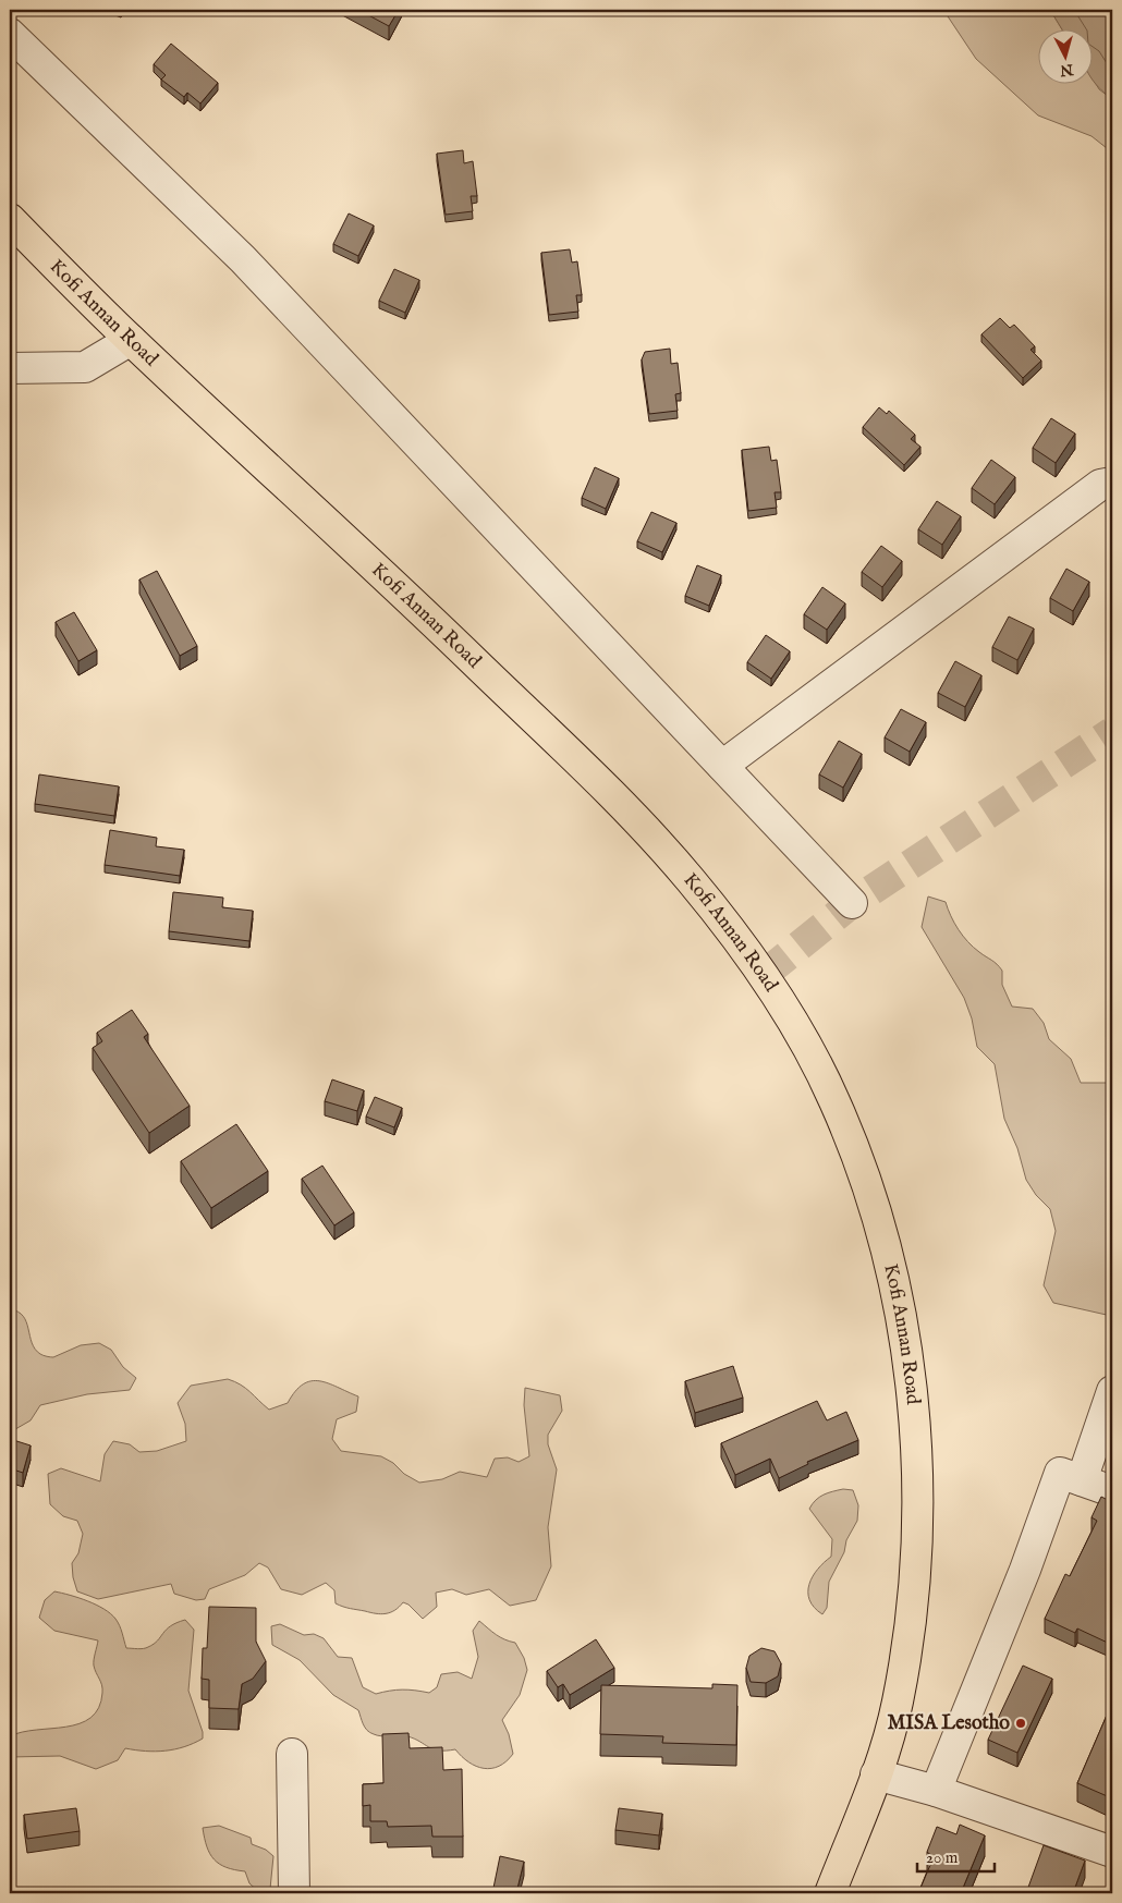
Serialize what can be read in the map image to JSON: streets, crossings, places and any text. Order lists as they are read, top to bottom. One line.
{"streets":{"main road":["Kofi Annan Road"]},"places":["MISA Lesotho"],"scale_bar":"20 m","north":"bottom"}
